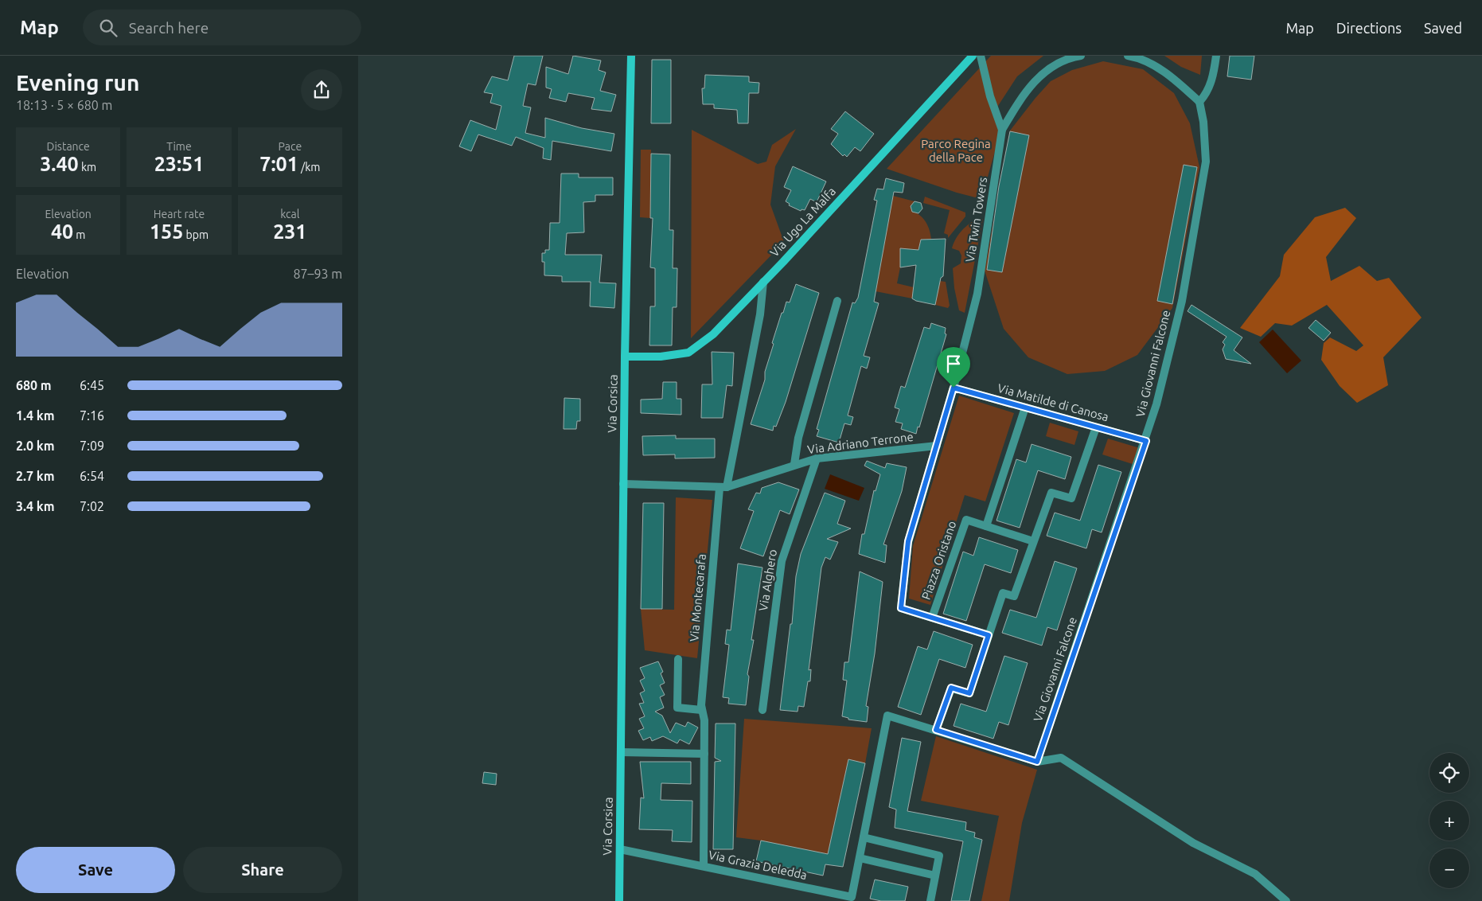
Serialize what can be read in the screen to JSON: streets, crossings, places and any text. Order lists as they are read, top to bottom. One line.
{"streets":{"street":["Via Twin Towers","Via Ugo La Malfa","Via Giovanni Falcone","Via Matilde di Canosa","Via Corsica","Via Adriano Terrone","Piazza Oristano","Via Alghero","Via Montecarafa","Via Grazia Deledda"]},"crossings":[["Via Twin Towers","Via Matilde di Canosa"],["Via Twin Towers","Via Adriano Terrone"],["Via Ugo La Malfa","Via Corsica"],["Via Ugo La Malfa","Via Montecarafa"],["Via Giovanni Falcone","Via Matilde di Canosa"],["Via Corsica","Via Adriano Terrone"],["Via Corsica","Via Grazia Deledda"],["Via Adriano Terrone","Via Alghero"],["Via Adriano Terrone","Via Montecarafa"],["Via Montecarafa","Via Grazia Deledda"]],"parks":["Parco Regina della Pace"],"page":{"header":"Map","search":"Search here","nav":["Map","Directions","Saved"],"heading":["Evening run","18:13 · 5 × 680 m"],"stats":[["Distance","3.40 km"],["Time","23:51"],["Pace","7:01 /km"],["Elevation","40 m"],["Heart rate","155 bpm"],["kcal","231"]],"chart":["Elevation","87–93 m"],"list":[{"name":"680 m","note":"6:45"},{"name":"1.4 km","note":"7:16"},{"name":"2.0 km","note":"7:09"},{"name":"2.7 km","note":"6:54"},{"name":"3.4 km","note":"7:02"}],"map_buttons":["+","−"],"buttons":["Save","Share"]}}
